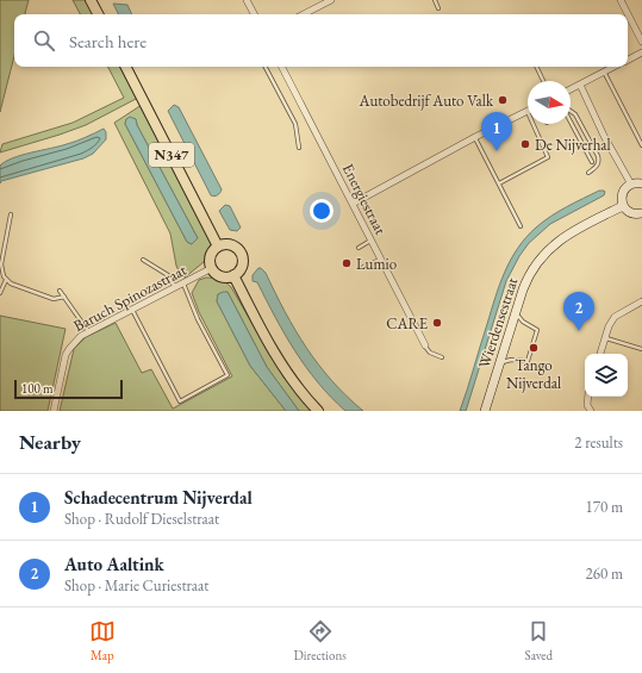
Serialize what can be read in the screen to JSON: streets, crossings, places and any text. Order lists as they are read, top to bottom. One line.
{"streets":{"main road":["N347"],"street":["Energiestraat","Baruch Spinozastraat","Wierdensestraat"]},"crossings":[["N347","Baruch Spinozastraat"]],"places":["Autobedrijf Auto Valk","De Nijverhal","Lumio","CARE","Tango Nijverdal"],"scale_bar":"100 m","north":"right","page":{"search":"Search here","pins":["1","2"],"scale":"100 m","heading":["Nearby","2 results"],"list":[{"mark":"1","name":"Schadecentrum Nijverdal","note":"Shop · Rudolf Dieselstraat","value":"170 m"},{"mark":"2","name":"Auto Aaltink","note":"Shop · Marie Curiestraat","value":"260 m"}],"nav":["Map","Directions","Saved"]}}
